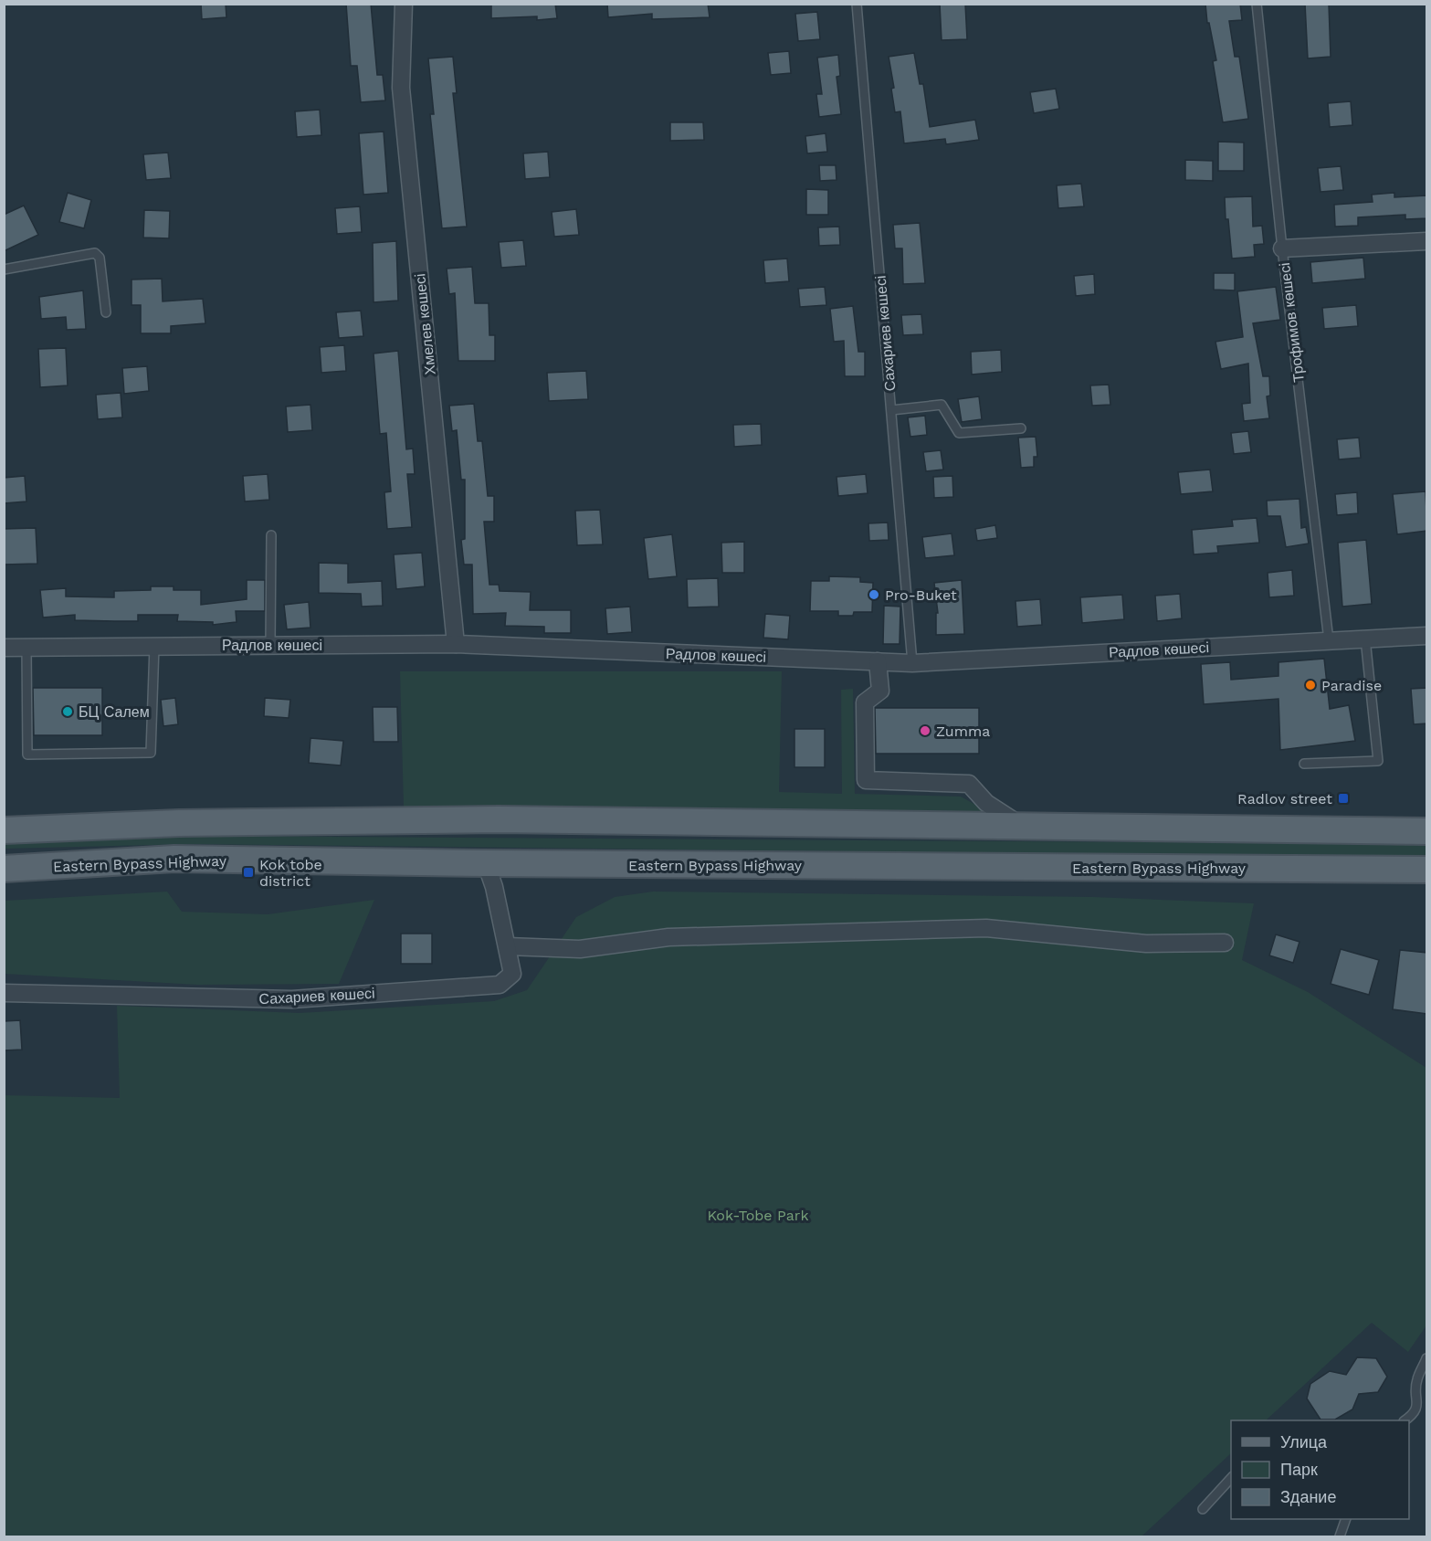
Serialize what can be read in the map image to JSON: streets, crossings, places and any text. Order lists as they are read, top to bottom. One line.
{"streets":{"main road":["Eastern Bypass Highway"],"street":["Хмелев көшесі","Сахариев көшесі","Радлов көшесі"],"lane":["Трофимов көшесі"]},"crossings":[["Трофимов көшесі","Радлов көшесі"],["Хмелев көшесі","Радлов көшесі"],["Сахариев көшесі","Радлов көшесі"],["Сахариев көшесі","Eastern Bypass Highway"]],"parks":["Kok-Tobe Park"],"places":{"other":["Pro-Buket","Paradise","БЦ Салем","Zumma"],"transit":["Radlov street","Kok tobe district"]},"legend":["Улица","Парк","Здание"]}
